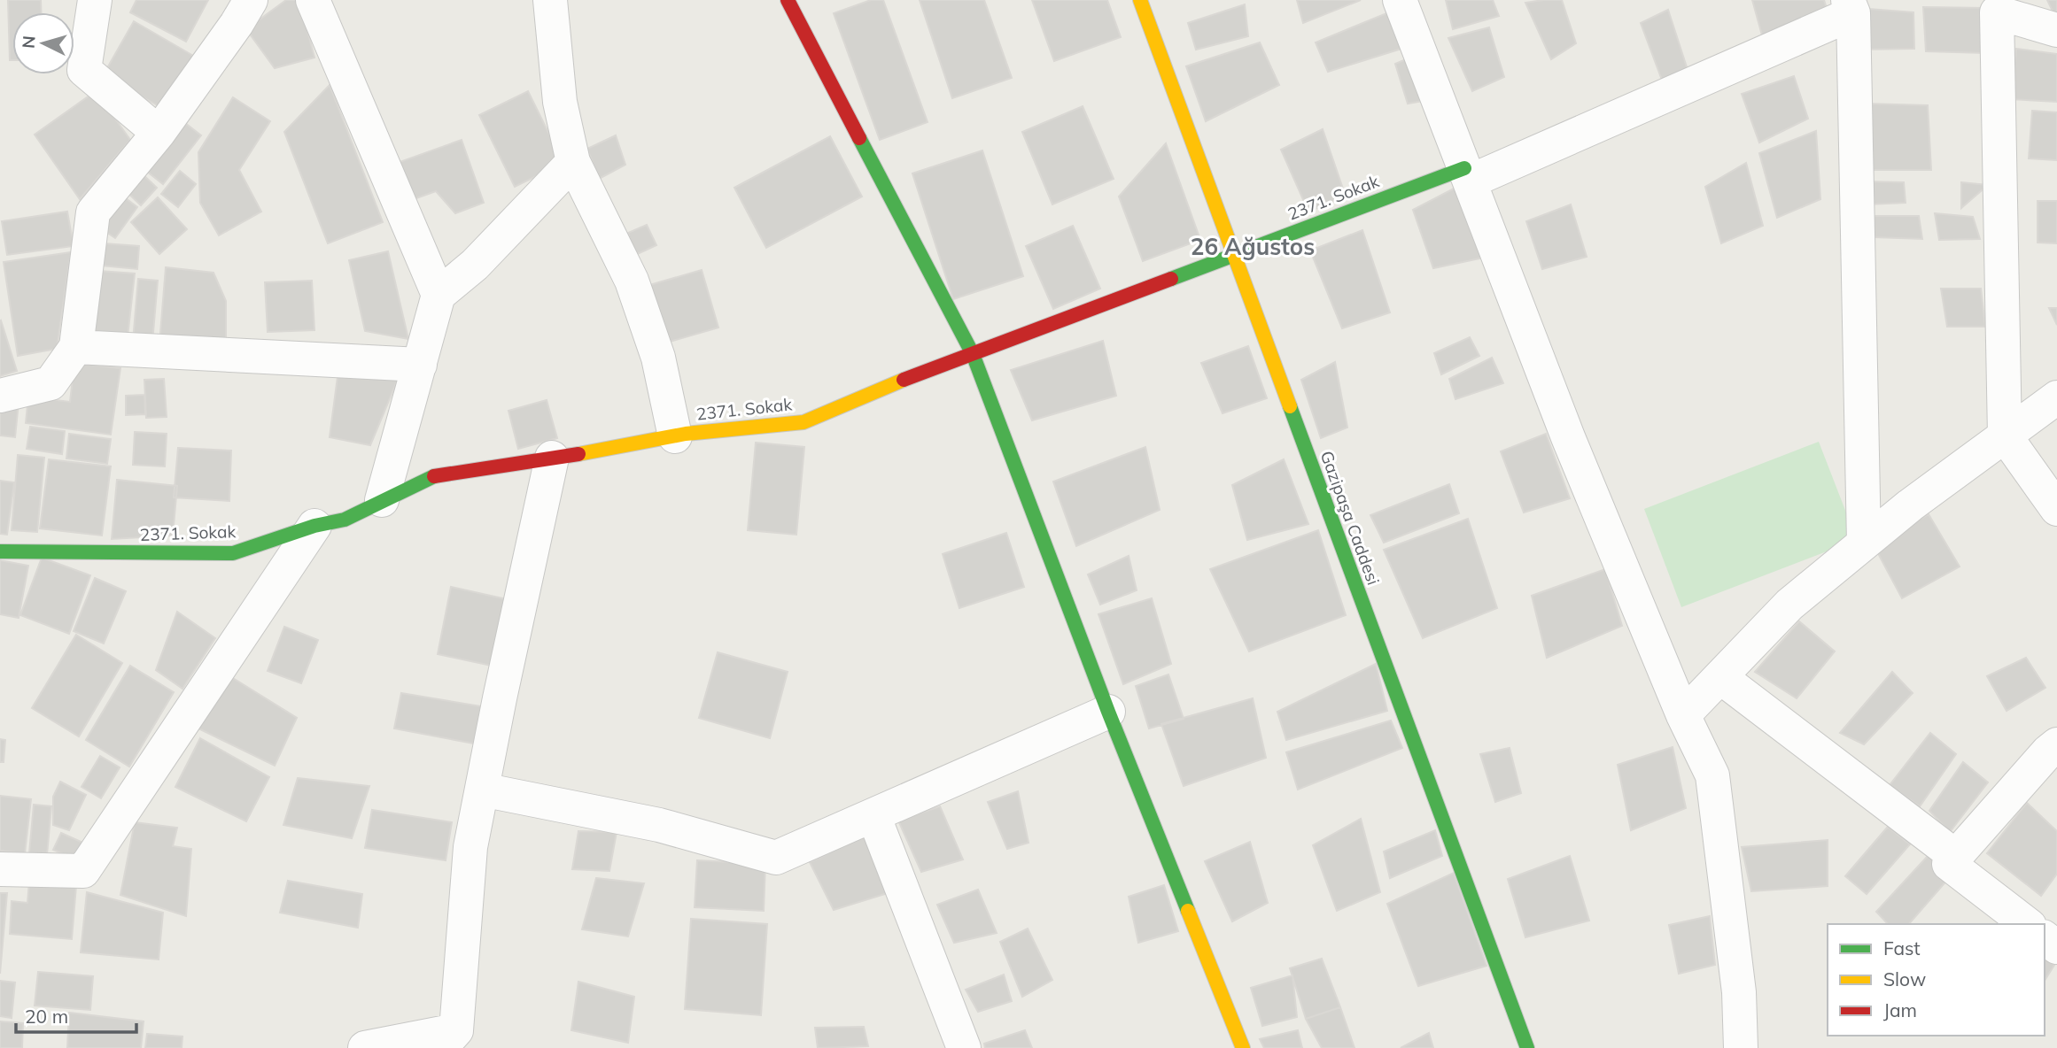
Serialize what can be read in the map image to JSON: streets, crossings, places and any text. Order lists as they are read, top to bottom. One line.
{"streets":{"street":["2371. Sokak","Gazipaşa Caddesi"]},"crossings":[["2371. Sokak","Gazipaşa Caddesi"]],"districts":["26 Ağustos"],"legend":["Fast","Slow","Jam"],"scale_bar":"20 m","north":"left"}
